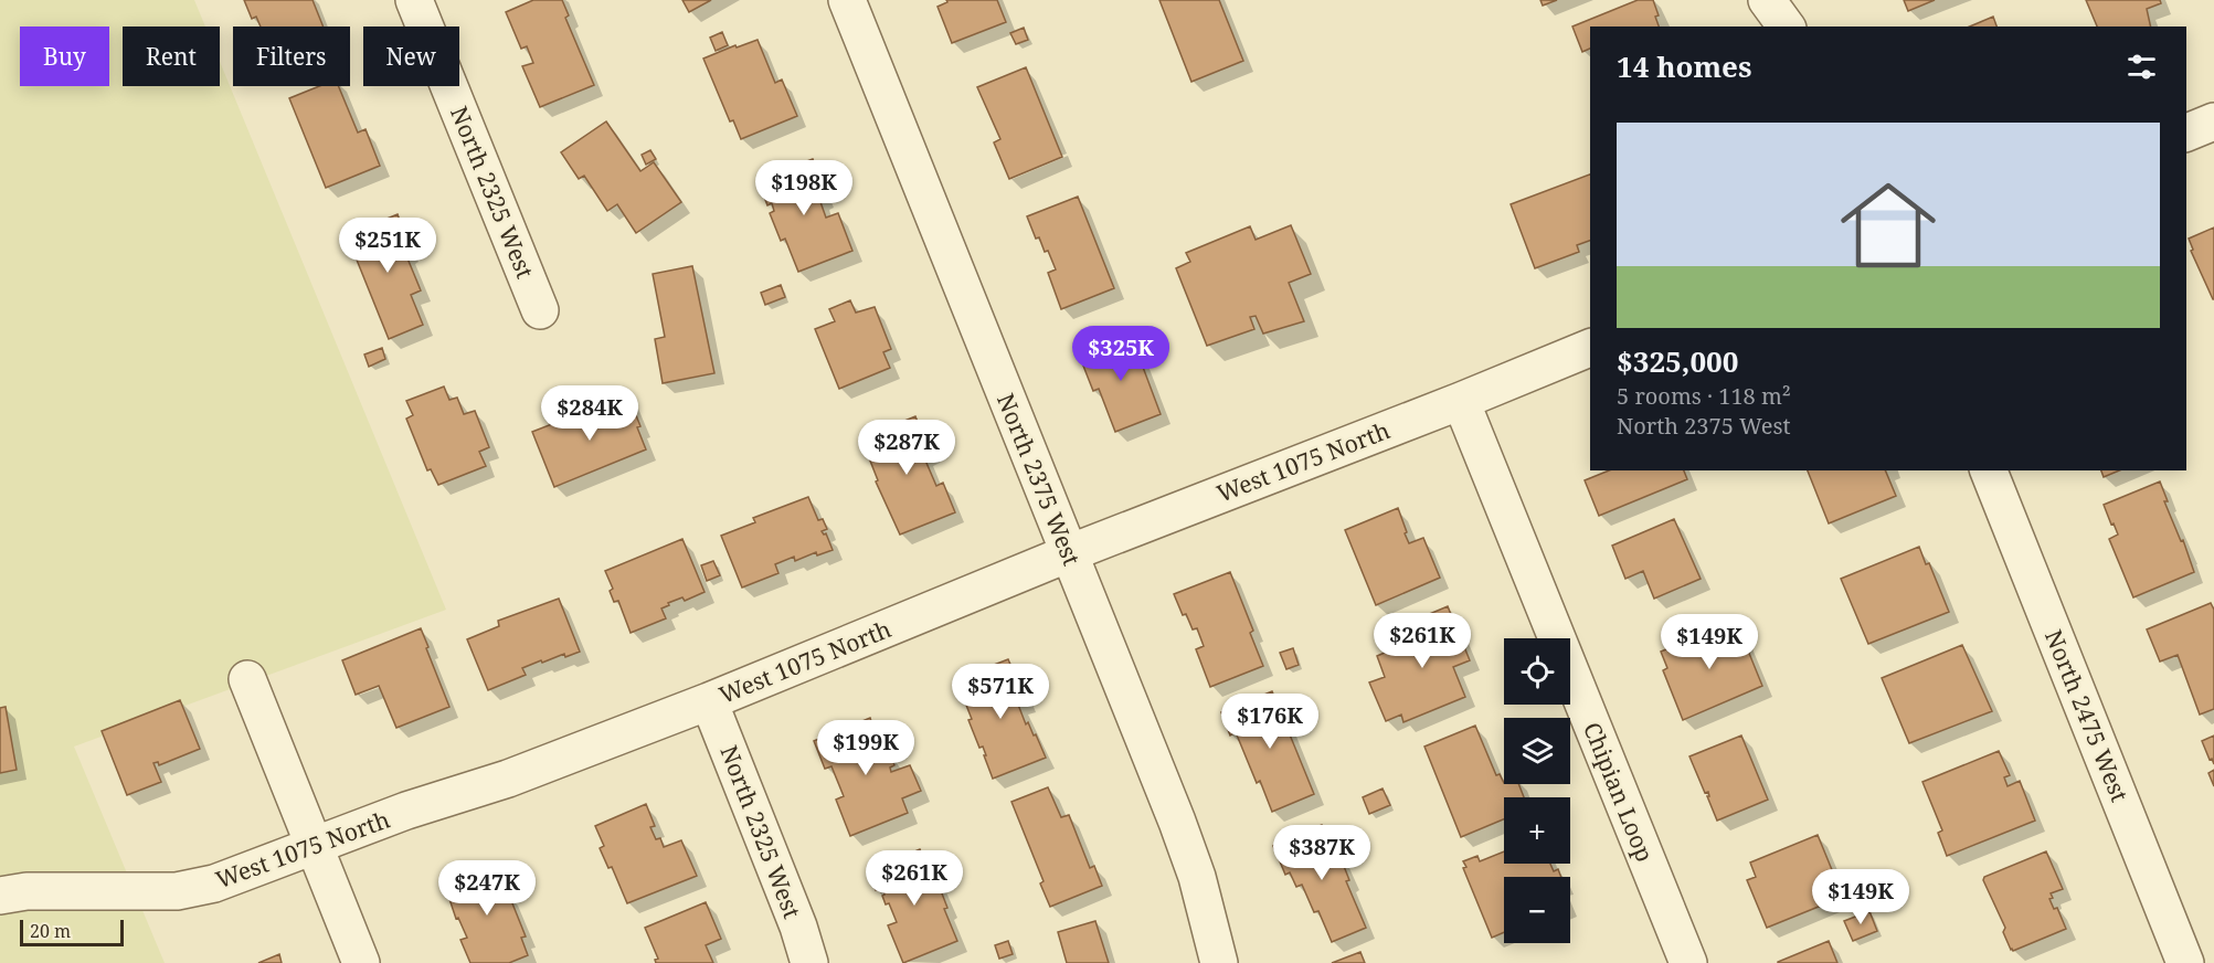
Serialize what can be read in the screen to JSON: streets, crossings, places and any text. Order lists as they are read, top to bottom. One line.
{"streets":{"street":["North 2325 West","West 1075 North","North 2375 West","North 2475 West","Chipian Loop"]},"crossings":[["North 2325 West","West 1075 North"],["West 1075 North","North 2375 West"],["West 1075 North","Chipian Loop"]],"scale_bar":"20 m","page":{"chip":["Buy","Rent","Filters","New"],"heading":"14 homes","list":[{"name":"$325,000","note":"5 rooms · 118 m² · North 2375 West"}],"price":["$198K","$251K","$325K","$284K","$287K","$261K","$149K","$571K","$176K","$199K","$387K","$261K","$247K","$149K"],"map_buttons":["+","−"],"scale":"20 m"}}
